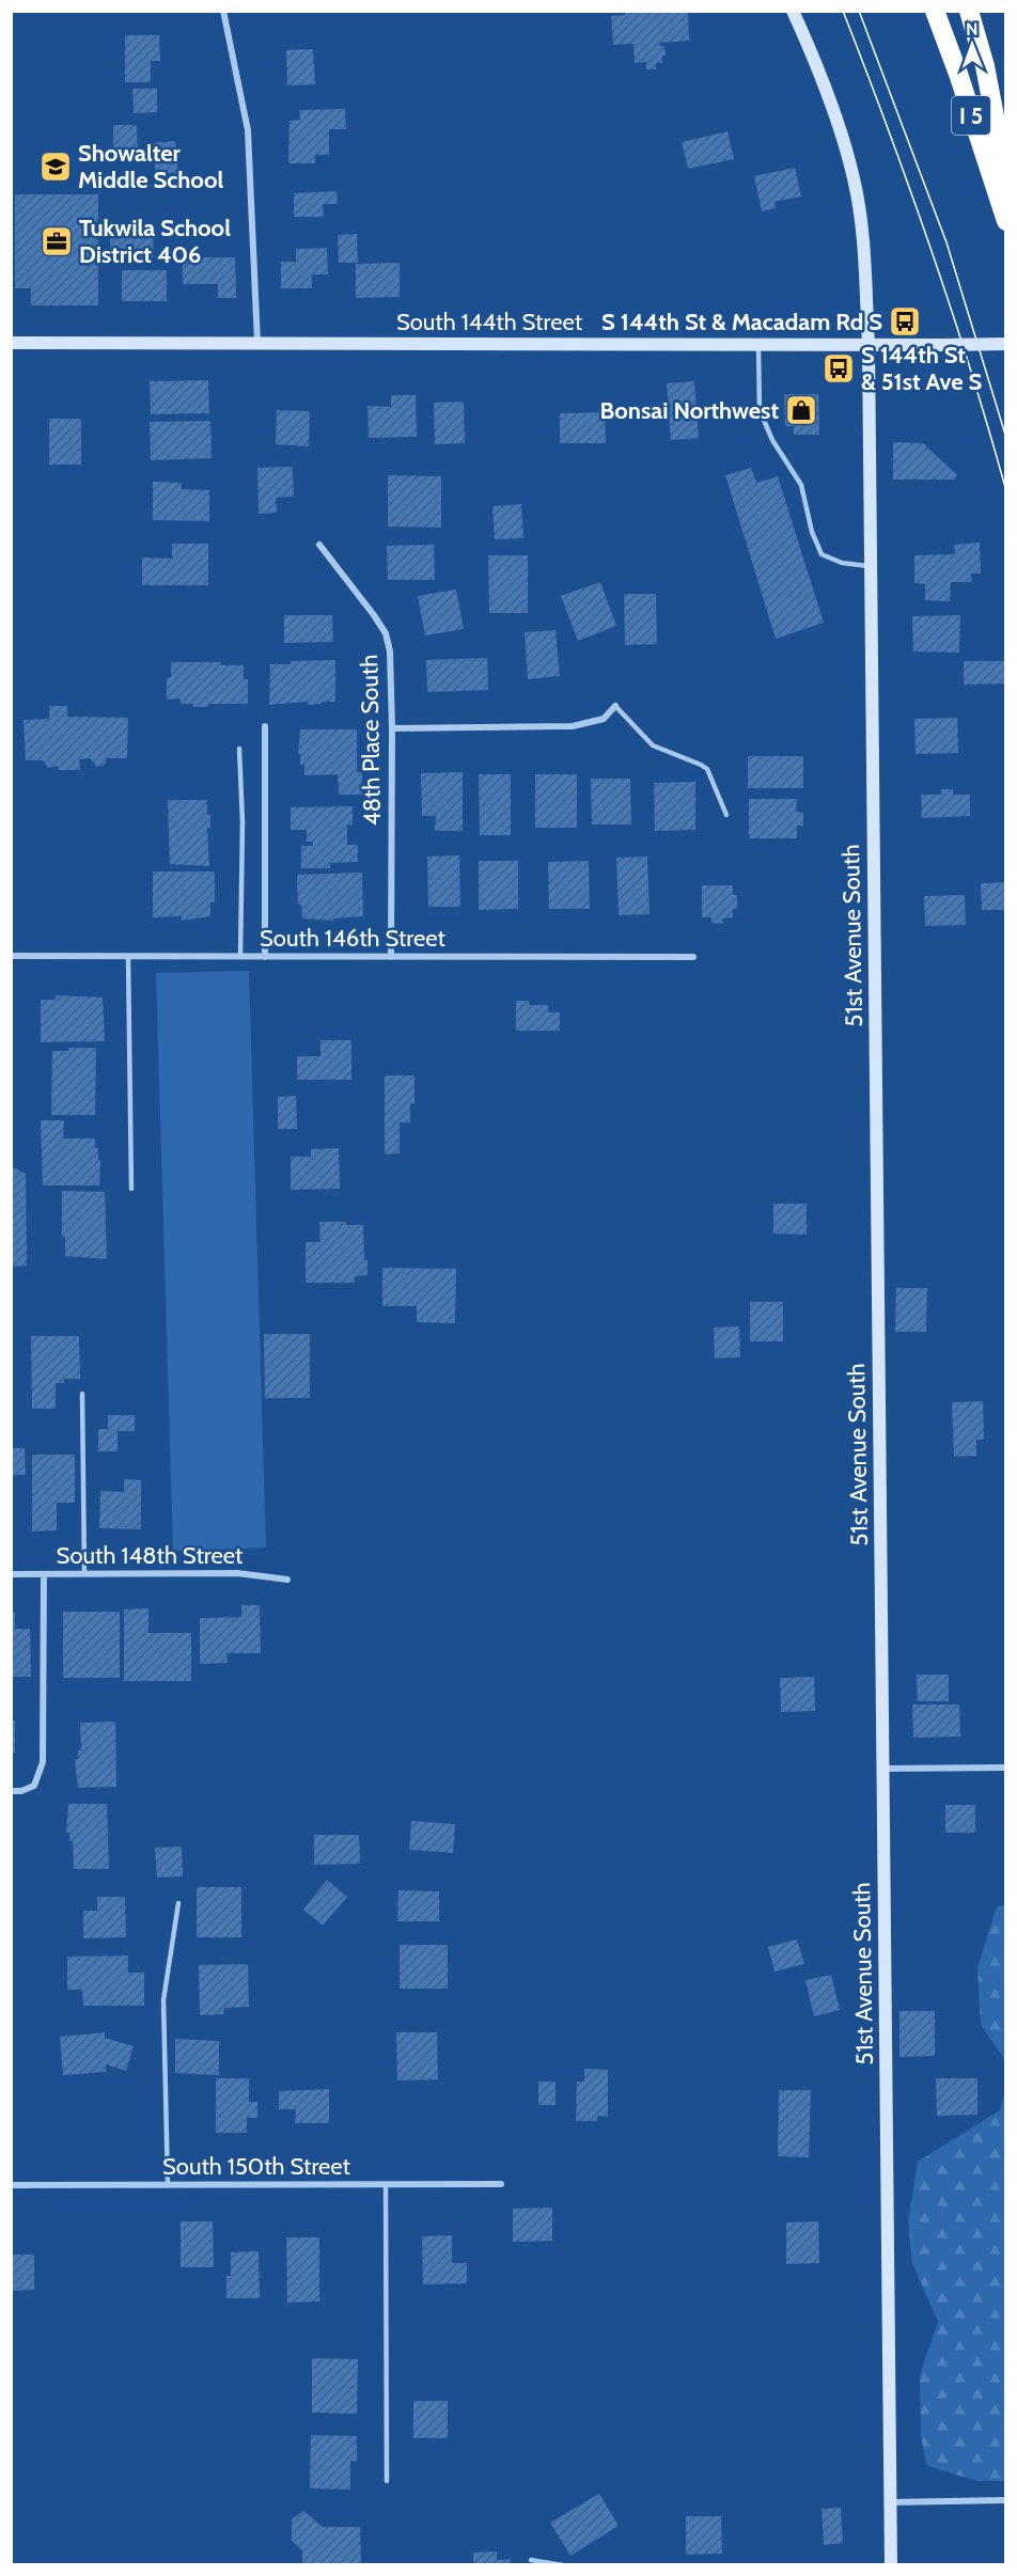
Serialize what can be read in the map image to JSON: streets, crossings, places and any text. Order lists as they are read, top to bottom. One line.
{"streets":{"highway":["I 5"],"street":["South 144th Street","48th Place South","51st Avenue South","South 146th Street","South 148th Street","South 150th Street"]},"crossings":[["South 144th Street","51st Avenue South"],["48th Place South","South 146th Street"]],"places":{"school or university":["Showalter Middle School"],"office":["Tukwila School District 406"],"bus stop":["S 144th St & Macadam Rd S","S 144th St & 51st Ave S"],"shop":["Bonsai Northwest"]},"north":"top"}
